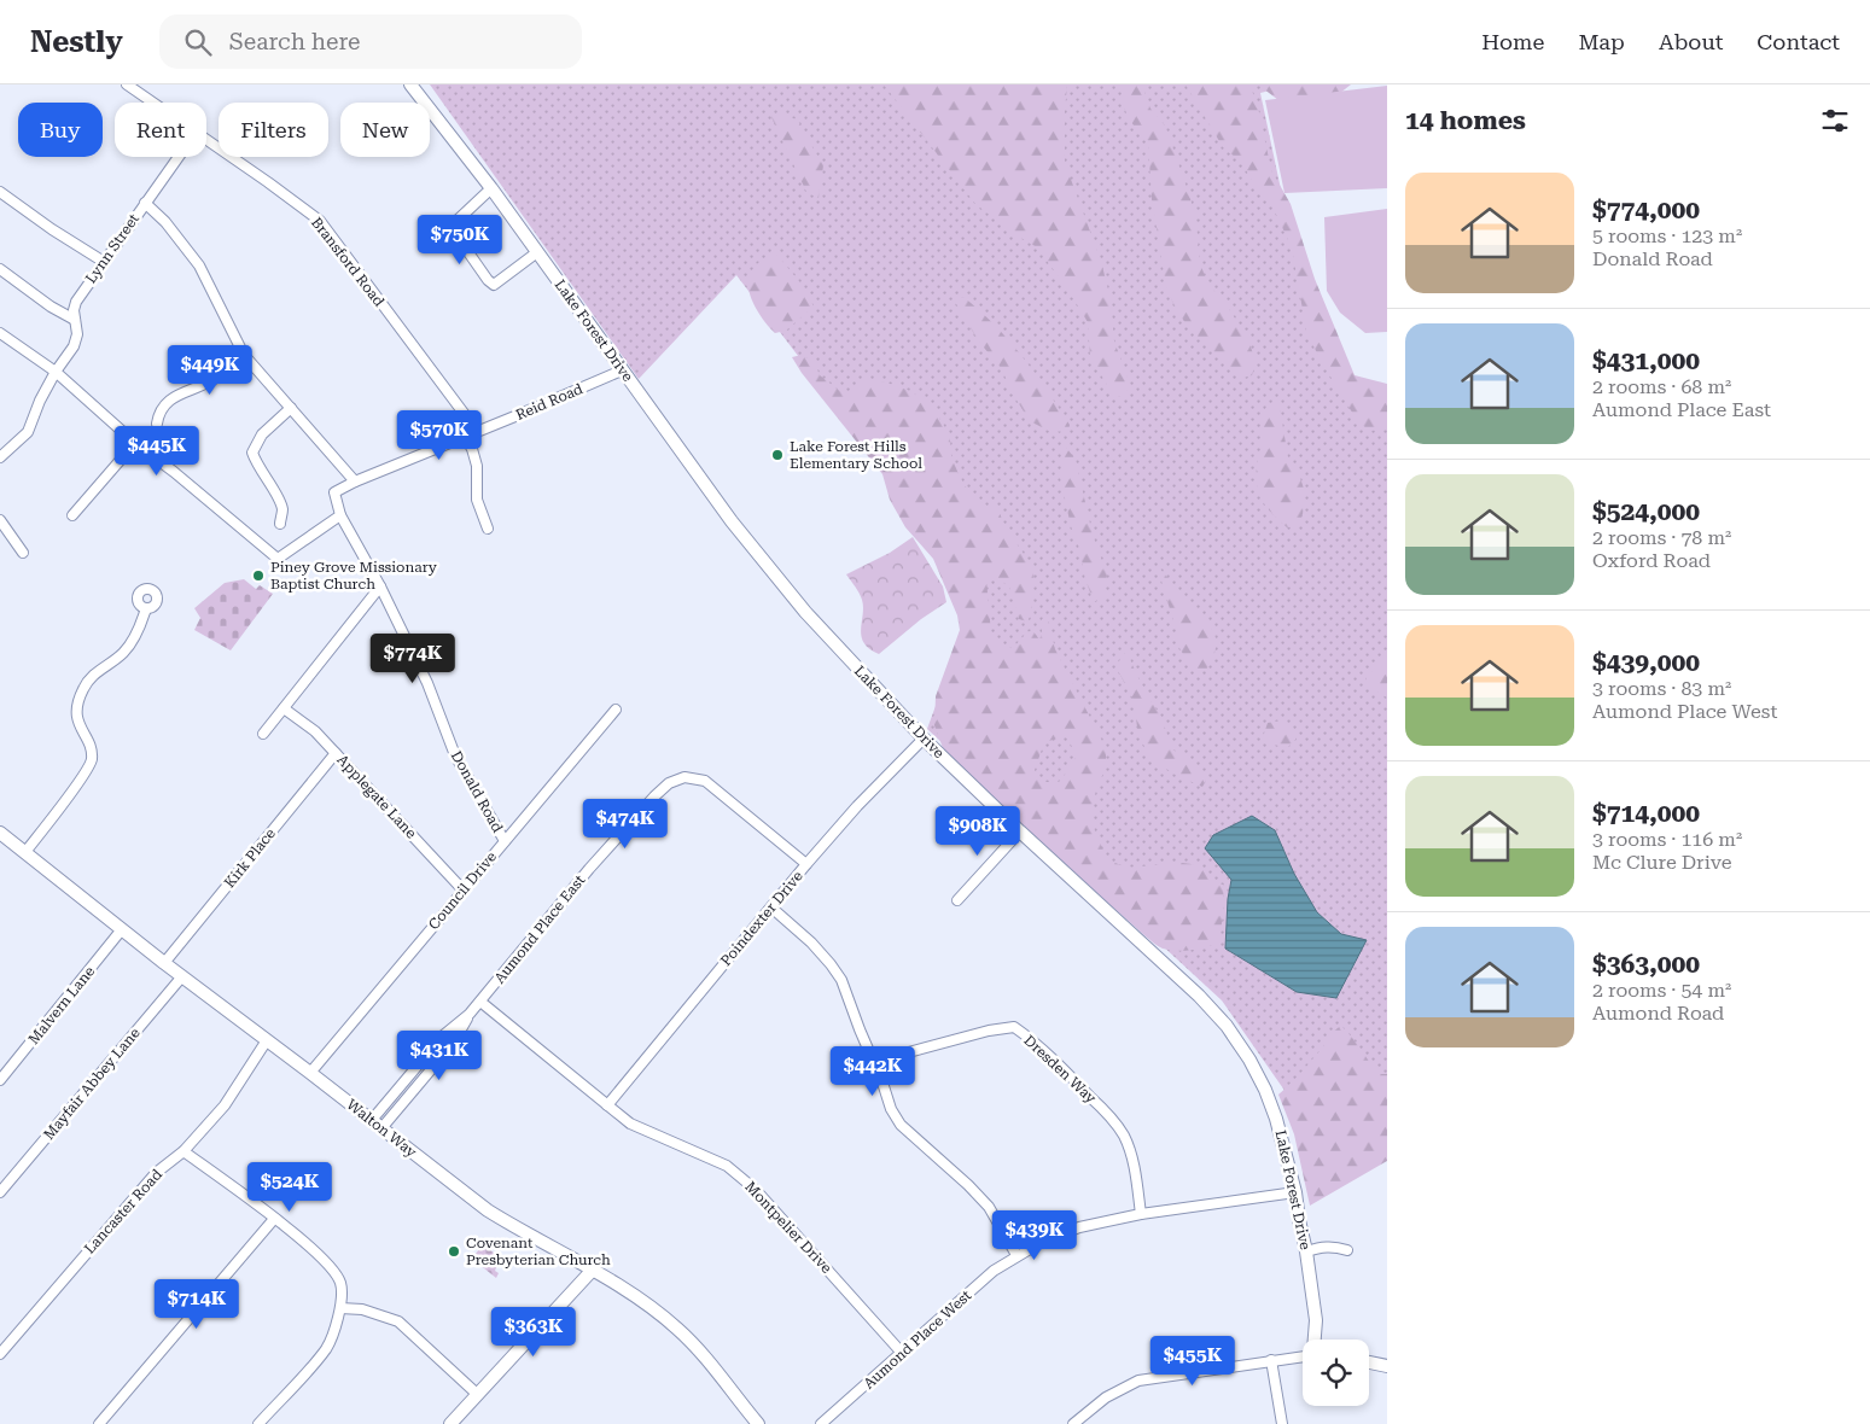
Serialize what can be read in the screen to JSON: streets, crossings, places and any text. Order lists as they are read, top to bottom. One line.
{"streets":{"street":["Lynn Street","Bransford Road","Lake Forest Drive","Reid Road","Donald Road","Applegate Lane","Kirk Place","Council Drive","Poindexter Drive","Aumond Place East","Malvern Lane","Dresden Way","Mayfair Abbey Lane","Walton Way","Lancaster Road","Montpelier Drive","Aumond Place West"]},"crossings":[["Bransford Road","Reid Road"],["Lake Forest Drive","Reid Road"],["Lake Forest Drive","Poindexter Drive"],["Lake Forest Drive","Aumond Place West"],["Reid Road","Donald Road"],["Donald Road","Council Drive"],["Applegate Lane","Kirk Place"],["Applegate Lane","Council Drive"],["Kirk Place","Walton Way"],["Council Drive","Walton Way"],["Poindexter Drive","Aumond Place East"],["Poindexter Drive","Montpelier Drive"],["Aumond Place East","Walton Way"],["Aumond Place East","Montpelier Drive"],["Malvern Lane","Walton Way"],["Dresden Way","Aumond Place West"],["Mayfair Abbey Lane","Walton Way"],["Walton Way","Lancaster Road"],["Montpelier Drive","Aumond Place West"]],"places":["Lake Forest Hills Elementary School","Piney Grove Missionary Baptist Church","Covenant Presbyterian Church"],"page":{"header":"Nestly","search":"Search here","nav":["Home","Map","About","Contact"],"heading":"14 homes","chip":["Buy","Rent","Filters","New"],"list":[{"name":"$774,000","note":"5 rooms · 123 m² · Donald Road"},{"name":"$431,000","note":"2 rooms · 68 m² · Aumond Place East"},{"name":"$524,000","note":"2 rooms · 78 m² · Oxford Road"},{"name":"$439,000","note":"3 rooms · 83 m² · Aumond Place West"},{"name":"$714,000","note":"3 rooms · 116 m² · Mc Clure Drive"},{"name":"$363,000","note":"2 rooms · 54 m² · Aumond Road"}],"price":["$750K","$449K","$570K","$445K","$774K","$474K","$908K","$431K","$442K","$524K","$439K","$714K","$363K","$455K"]}}
